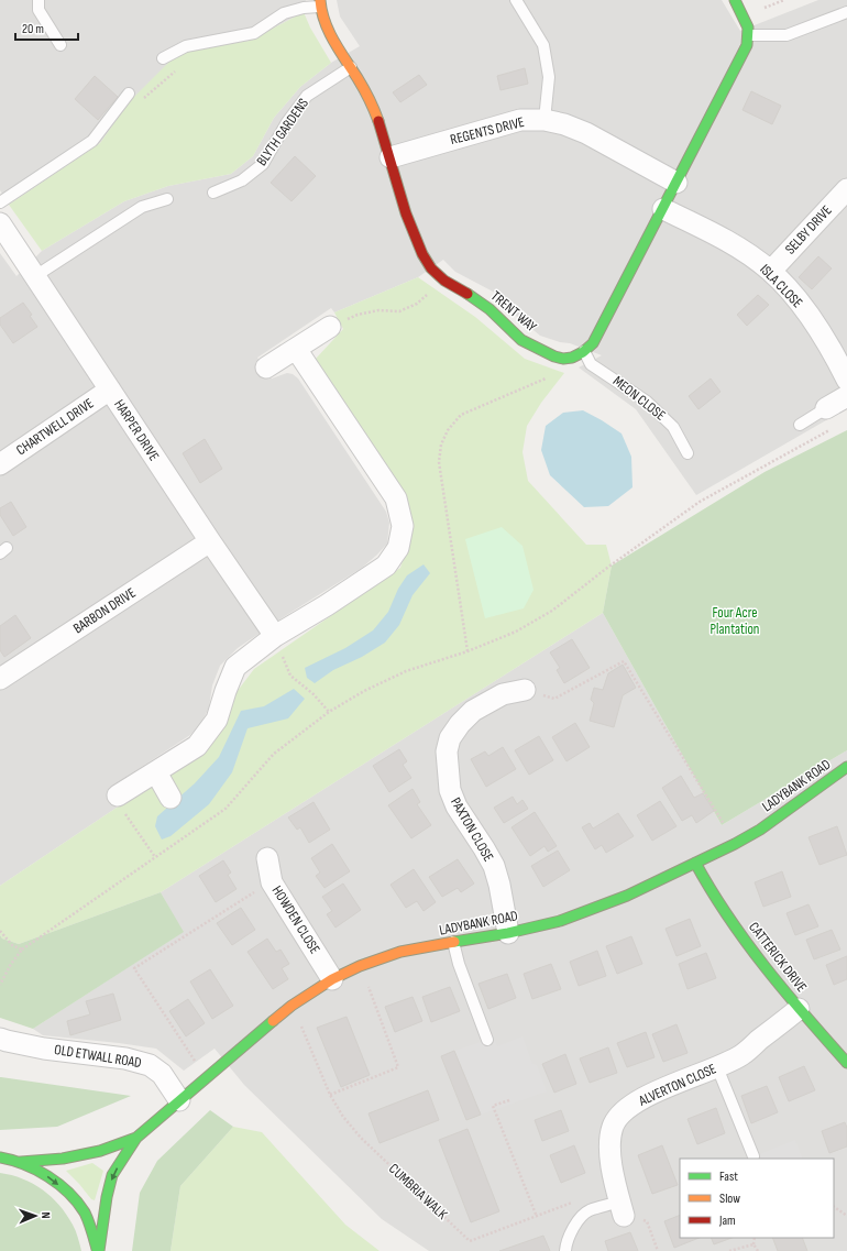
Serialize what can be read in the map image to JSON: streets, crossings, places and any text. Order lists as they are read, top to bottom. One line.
{"streets":{"street":["REGENTS DRIVE","SELBY DRIVE","ISLA CLOSE","TRENT WAY","CHARTWELL DRIVE","HARPER DRIVE","BARBON DRIVE","LADYBANK ROAD","PAXTON CLOSE","HOWDEN CLOSE","CATTERICK DRIVE","OLD ETWALL ROAD","ALVERTON CLOSE"],"lane":["BLYTH GARDENS","MEON CLOSE"],"path":["CUMBRIA WALK"]},"crossings":[["REGENTS DRIVE","TRENT WAY"],["BLYTH GARDENS","TRENT WAY"],["SELBY DRIVE","ISLA CLOSE"],["CHARTWELL DRIVE","HARPER DRIVE"],["HARPER DRIVE","BARBON DRIVE"],["LADYBANK ROAD","PAXTON CLOSE"],["LADYBANK ROAD","HOWDEN CLOSE"],["LADYBANK ROAD","CATTERICK DRIVE"],["LADYBANK ROAD","OLD ETWALL ROAD"],["LADYBANK ROAD","CUMBRIA WALK"],["CATTERICK DRIVE","ALVERTON CLOSE"]],"parks":["Four Acre Plantation"],"legend":["Fast","Slow","Jam"],"scale_bar":"20 m","north":"right"}
